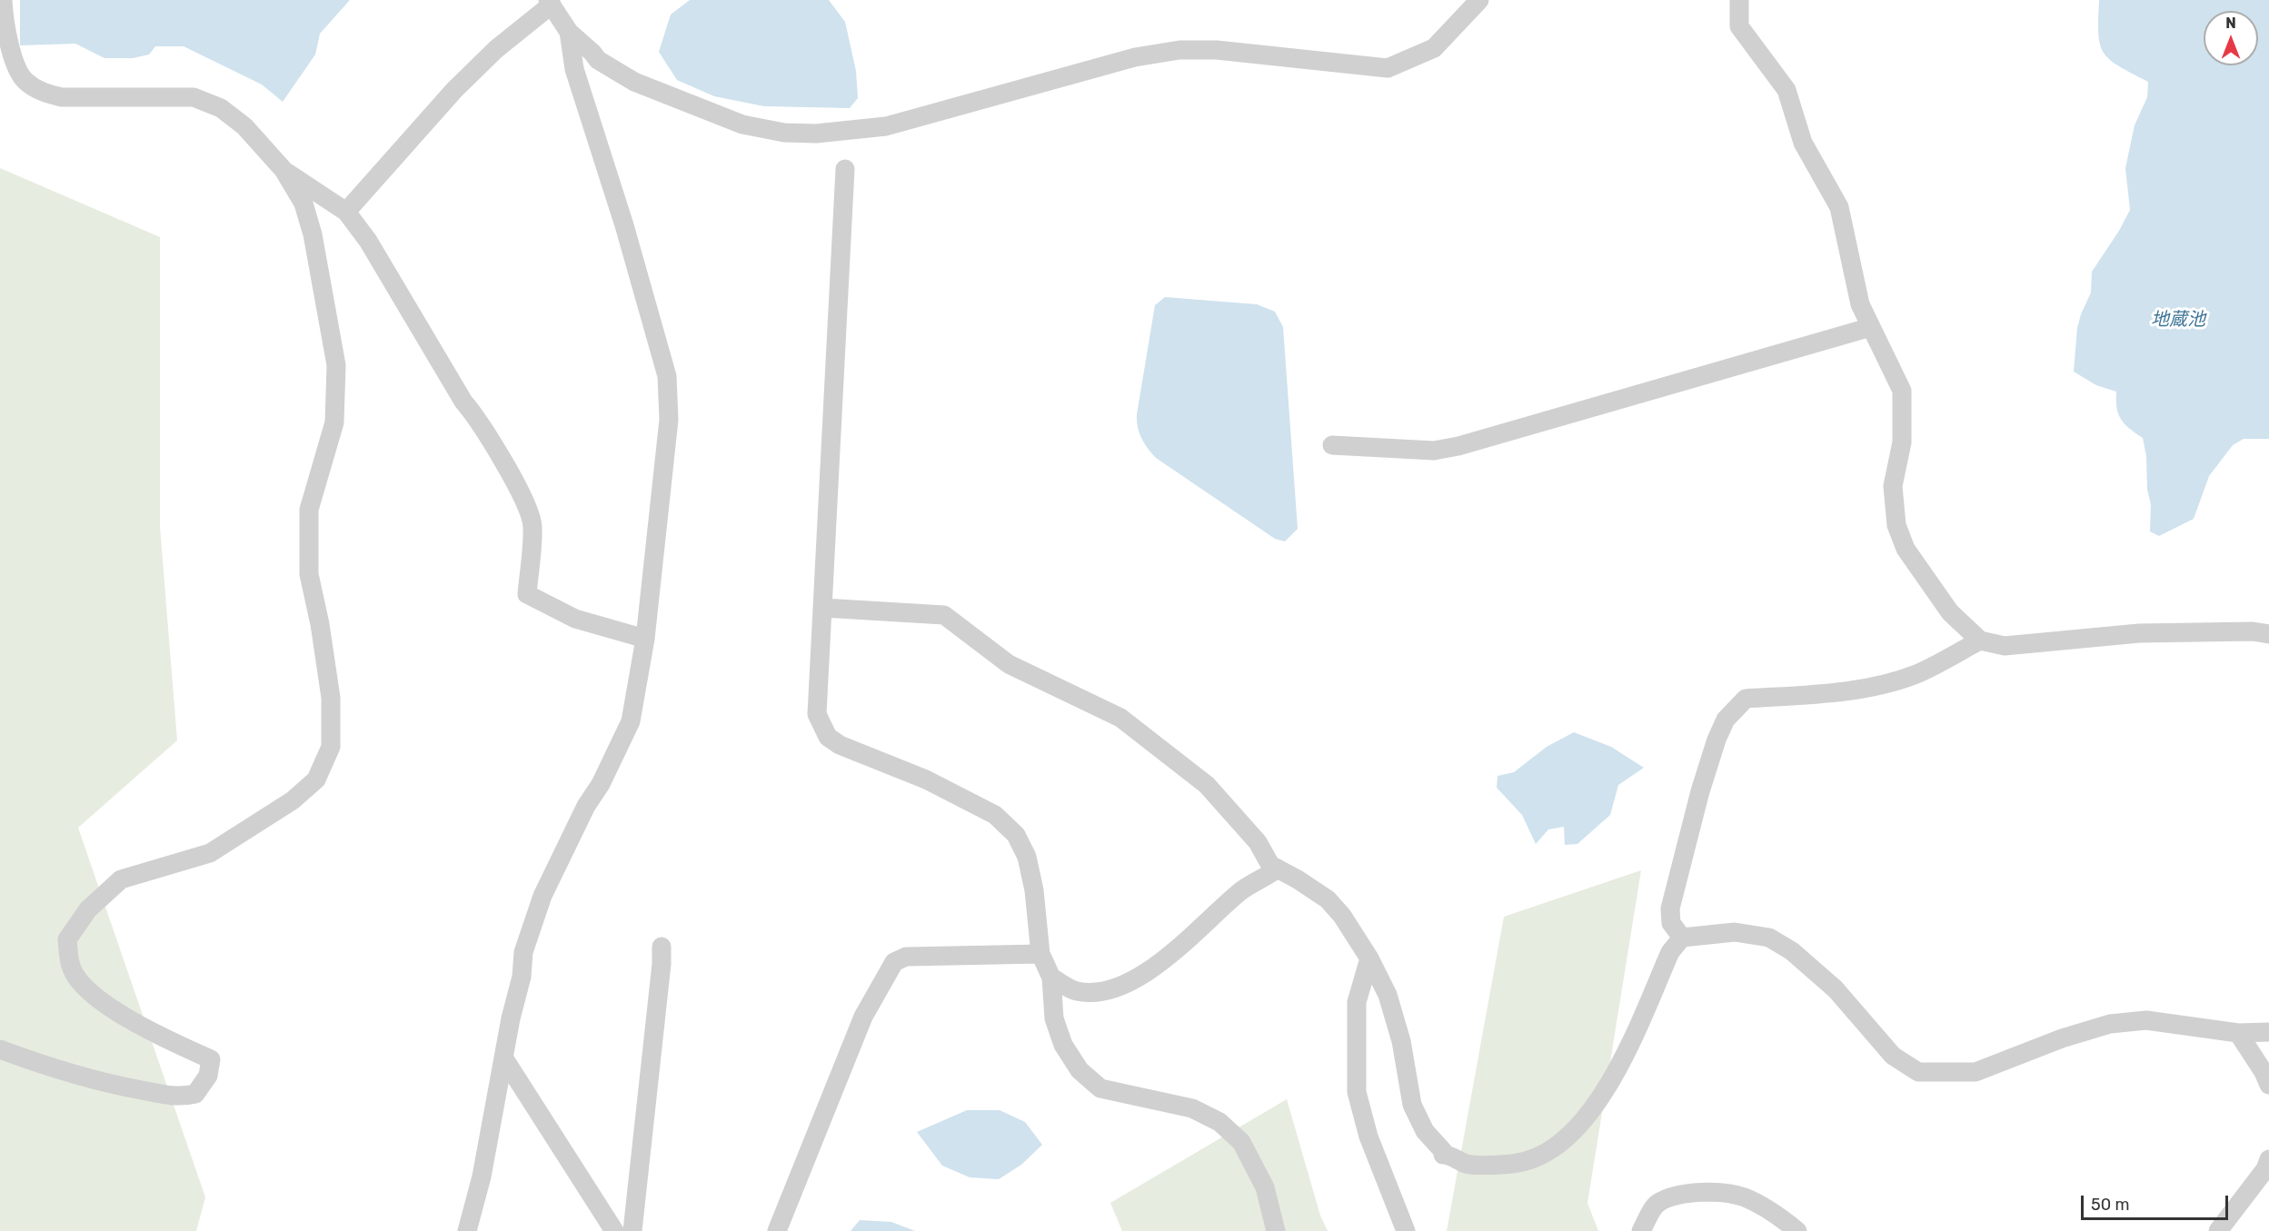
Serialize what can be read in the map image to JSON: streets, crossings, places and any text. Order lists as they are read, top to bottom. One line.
{"water":["地蔵池"],"scale_bar":"50 m","north":"top"}
